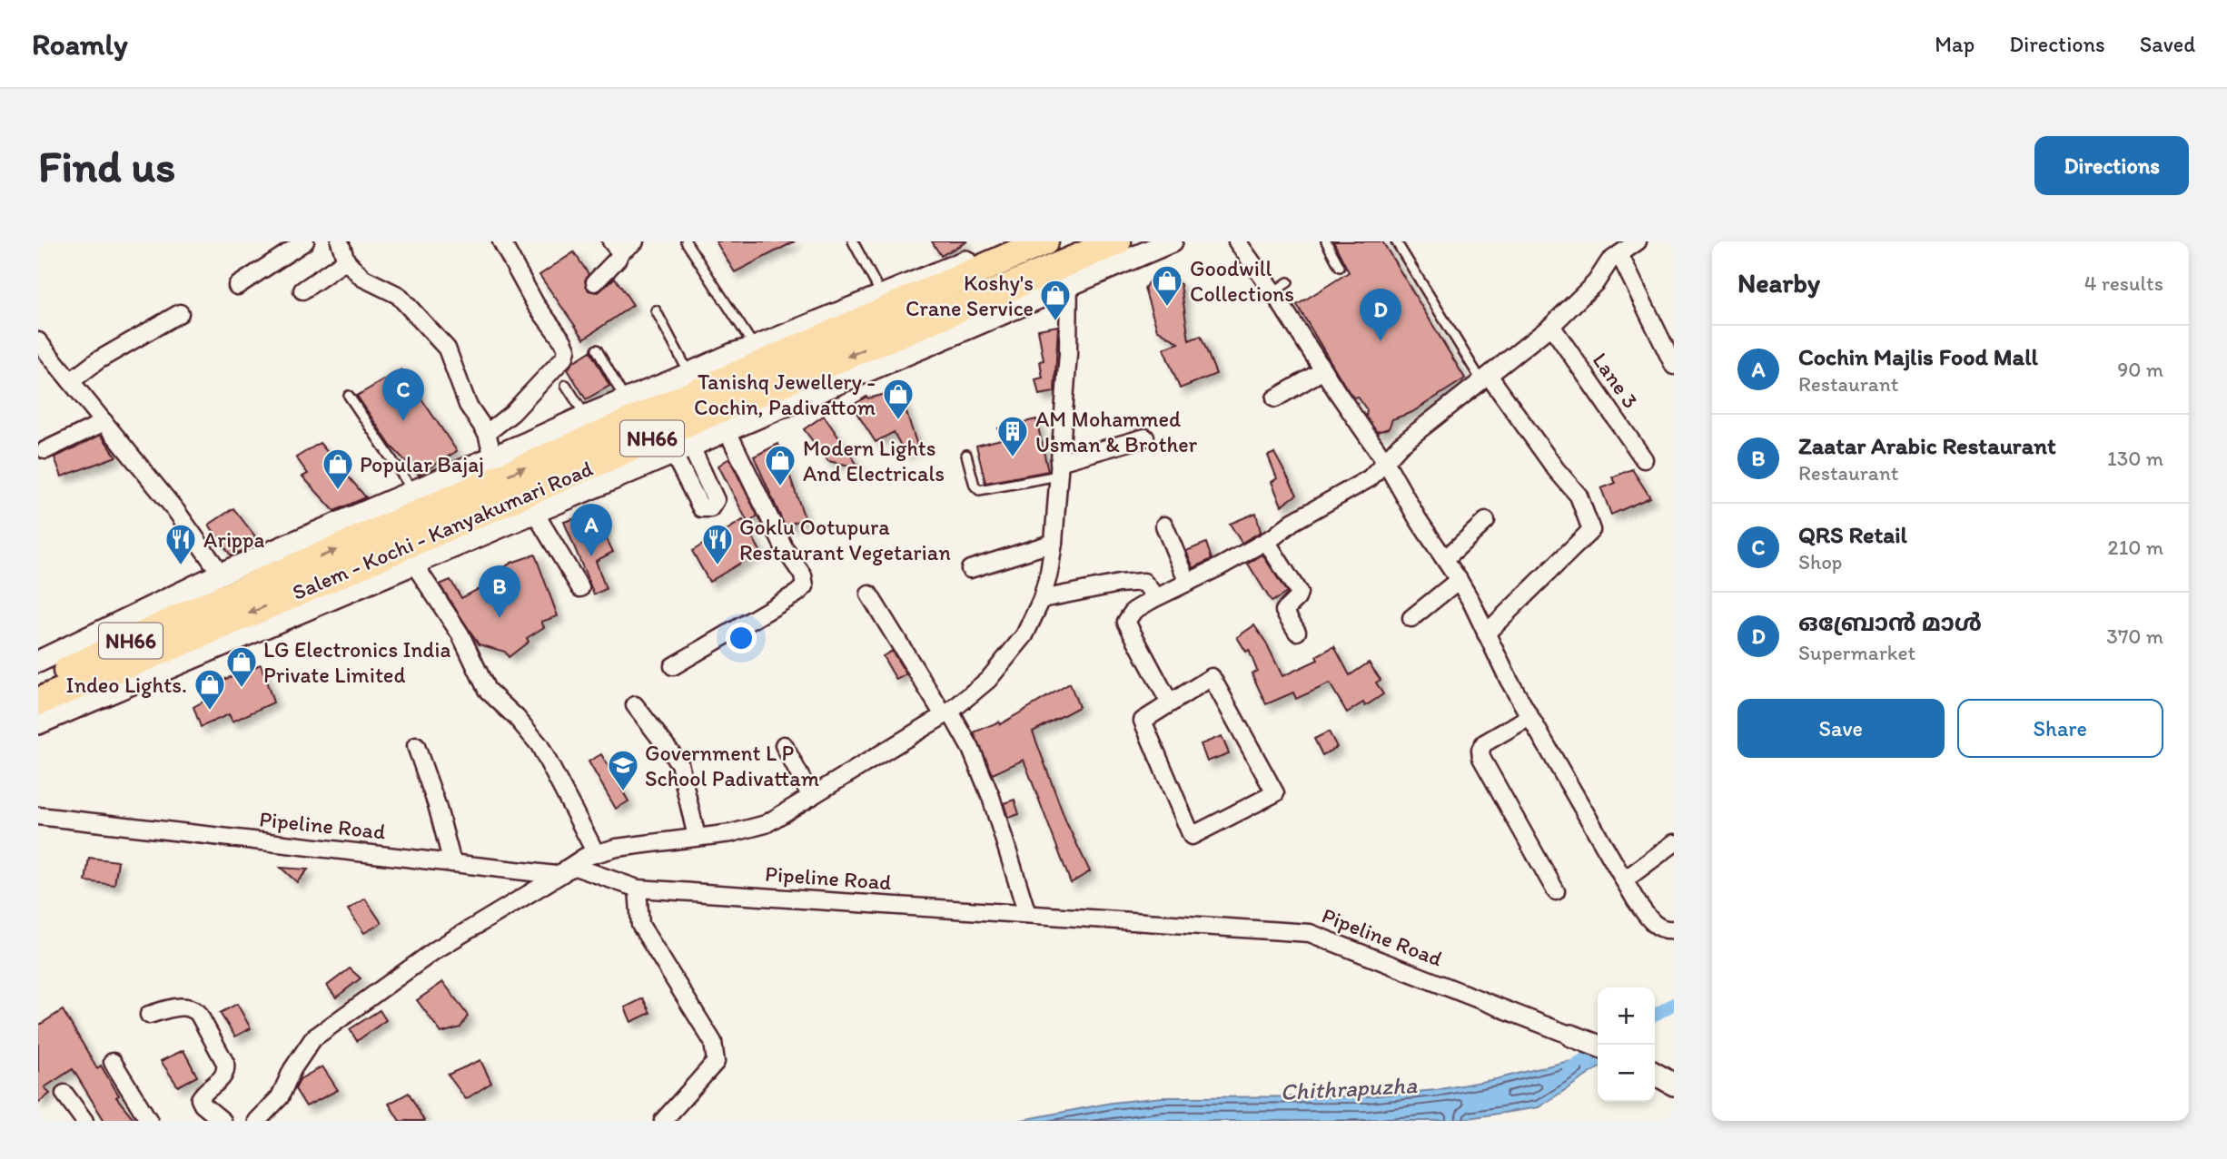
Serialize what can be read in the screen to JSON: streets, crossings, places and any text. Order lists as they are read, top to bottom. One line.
{"streets":{"highway":["NH66","Salem - Kochi - Kanyakumari Road"],"street":["Lane 3","Pipeline Road"]},"water":["Chithrapuzha"],"places":{"shop":["Goodwill Collections","Koshy's Crane Service","Tanishq Jewellery - Cochin, Padivattom","Modern Lights And Electricals","Popular Bajaj","LG Electronics India Private Limited","Indeo Lights."],"building":["AM Mohammed Usman & Brother"],"restaurant":["Arippa","Goklu Ootupura Restaurant Vegetarian"],"school or university":["Government L P School Padivattam"]},"page":{"header":"Roamly","nav":["Map","Directions","Saved"],"buttons":["Directions",["Save","Share"]],"title":"Find us","heading":["Nearby","4 results"],"pins":["D","C","A","B"],"list":[{"mark":"A","name":"Cochin Majlis Food Mall","note":"Restaurant","value":"90 m"},{"mark":"B","name":"Zaatar Arabic Restaurant","note":"Restaurant","value":"130 m"},{"mark":"C","name":"QRS Retail","note":"Shop","value":"210 m"},{"mark":"D","name":"ഒബ്രോൻ മാൾ","note":"Supermarket","value":"370 m"}],"map_buttons":["+","−"]}}
